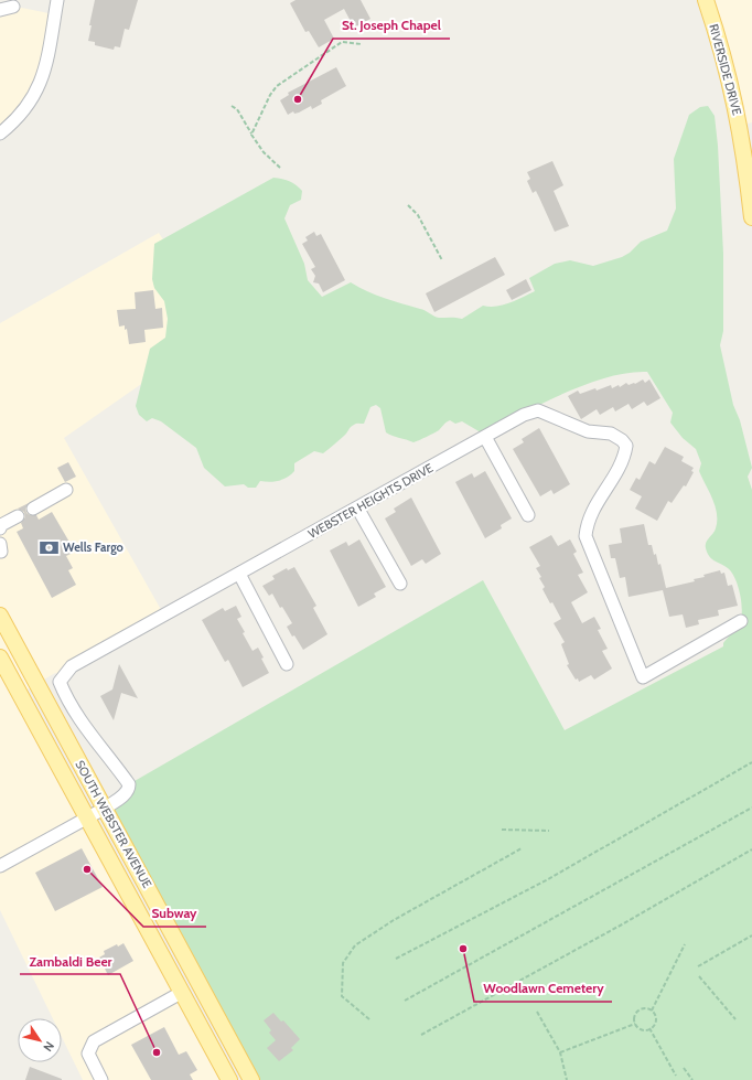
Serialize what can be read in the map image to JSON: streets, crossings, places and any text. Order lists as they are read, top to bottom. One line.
{"streets":{"main road":["RIVERSIDE DRIVE","SOUTH WEBSTER AVENUE"],"street":["WEBSTER HEIGHTS DRIVE"]},"crossings":[["WEBSTER HEIGHTS DRIVE","SOUTH WEBSTER AVENUE"]],"places":{"other":["St. Joseph Chapel","Subway","Woodlawn Cemetery","Zambaldi Beer"],"bank":["Wells Fargo"]},"north":"bottom right"}
